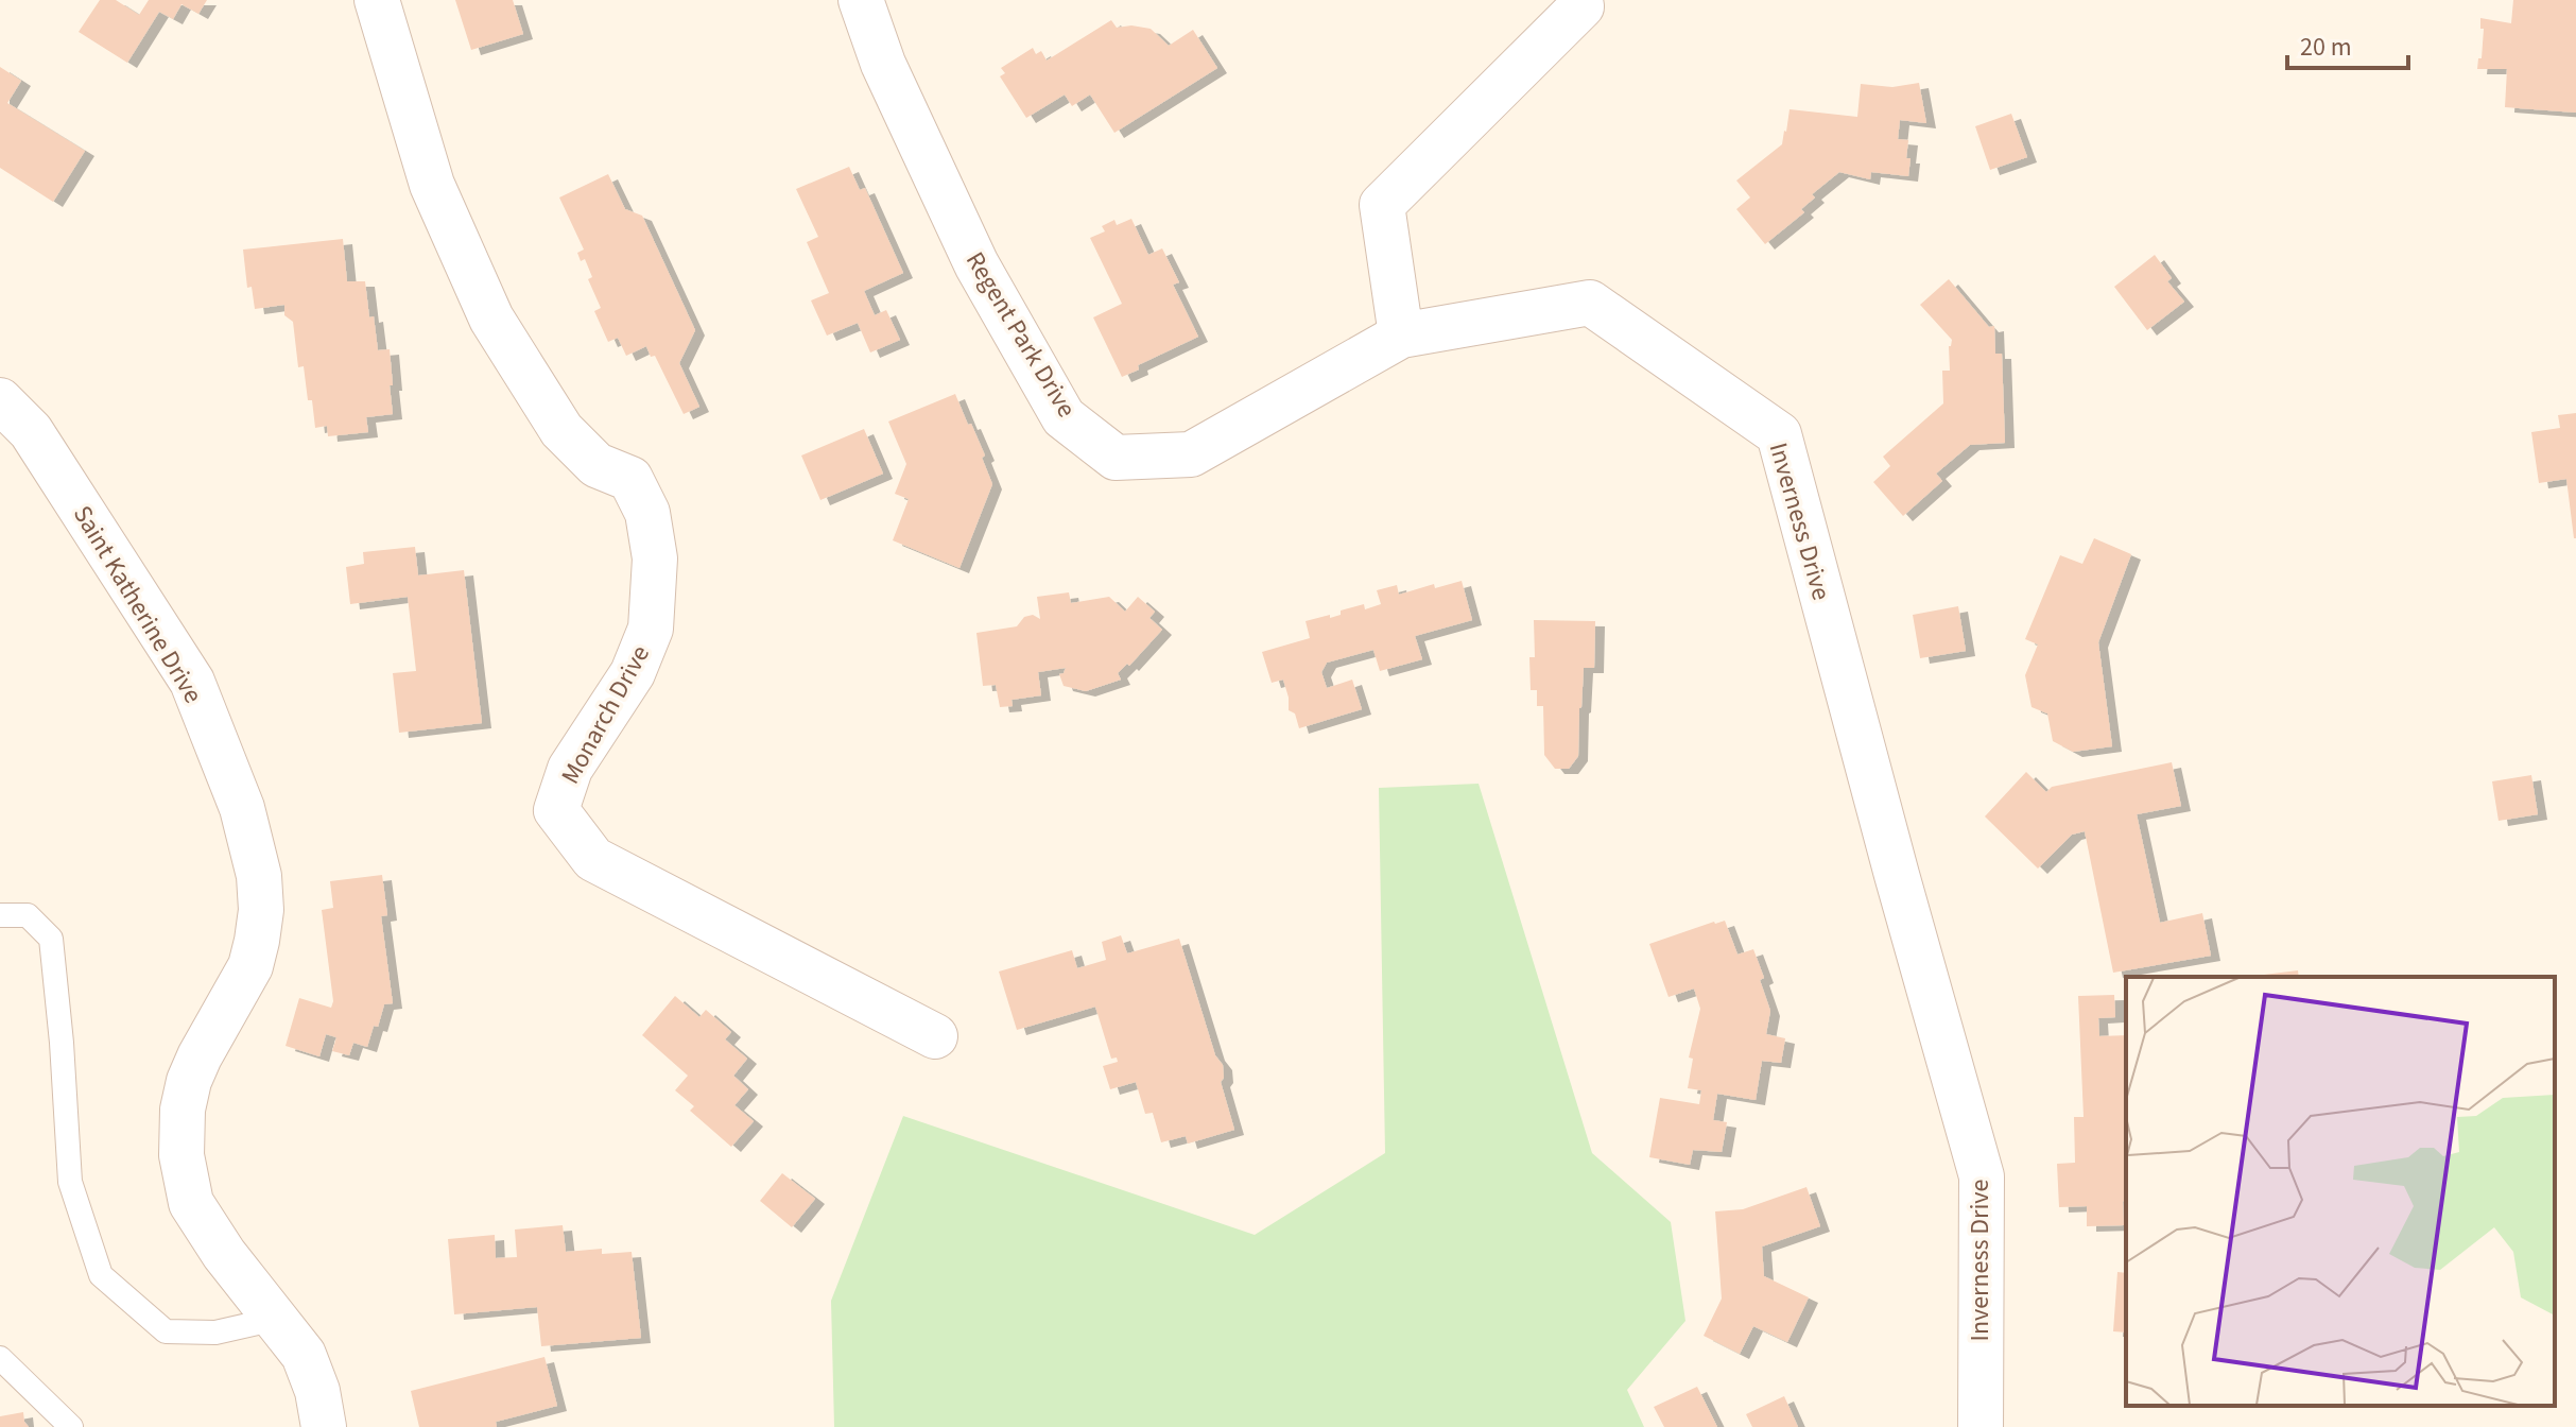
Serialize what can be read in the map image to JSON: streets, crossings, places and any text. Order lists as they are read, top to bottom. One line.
{"streets":{"street":["Regent Park Drive","Inverness Drive","Saint Katherine Drive","Monarch Drive"]},"crossings":[["Regent Park Drive","Inverness Drive"]],"scale_bar":"20 m"}
